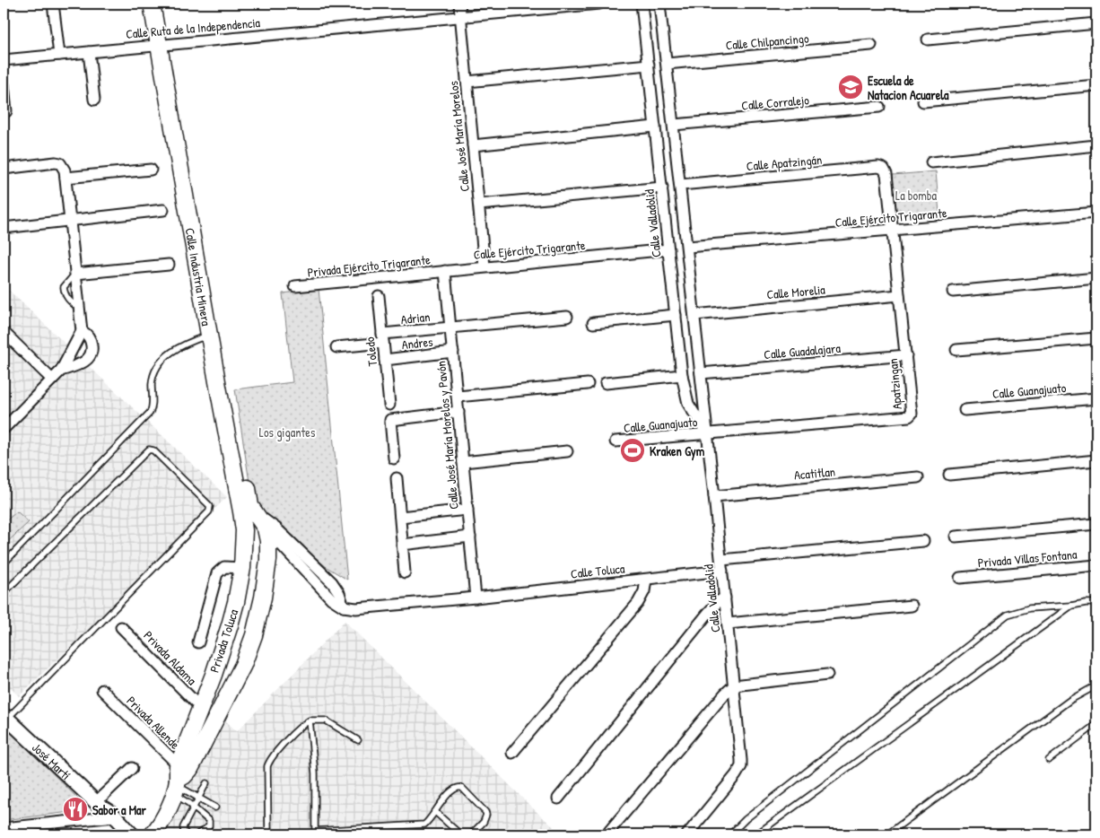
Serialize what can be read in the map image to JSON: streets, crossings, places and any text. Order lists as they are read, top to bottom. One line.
{"streets":{"main road":["Calle Industria Minera","Privada Toluca","José Martí"],"street":["Calle Ruta de la Independencia","Calle Chilpancingo","Calle Corralejo","Calle José María Morelos","Calle Apatzingán","Calle Ejército Trigarante","Calle Valladolid","Privada Ejército Trigarante","Calle Morelia","Adrian","Andres","Calle Guadalajara","Toledo","Apatzingan","Calle Guanajuato","Calle José María Morelos y Pavón","Acatitlan","Privada Villas Fontana","Calle Toluca","Privada Aldama","Privada Allende"]},"crossings":[["Calle Ruta de la Independencia","Calle José María Morelos"],["Calle Ruta de la Independencia","Calle Industria Minera"],["Calle Chilpancingo","Calle Valladolid"],["Calle Corralejo","Calle Valladolid"],["Calle José María Morelos","Calle Ejército Trigarante"],["Calle Apatzingán","Calle Valladolid"],["Calle Apatzingán","Apatzingan"],["Calle Ejército Trigarante","Calle Valladolid"],["Calle Ejército Trigarante","Privada Ejército Trigarante"],["Calle Ejército Trigarante","Apatzingan"],["Calle Ejército Trigarante","Calle José María Morelos y Pavón"],["Calle Valladolid","Calle Morelia"],["Calle Valladolid","Calle Guadalajara"],["Calle Valladolid","Apatzingan"],["Calle Valladolid","Calle Guanajuato"],["Calle Valladolid","Acatitlan"],["Calle Valladolid","Calle Toluca"],["Privada Ejército Trigarante","Calle José María Morelos y Pavón"],["Calle Industria Minera","Privada Toluca"],["Calle Morelia","Apatzingan"],["Adrian","Toledo"],["Adrian","Calle José María Morelos y Pavón"],["Andres","Toledo"],["Andres","Calle José María Morelos y Pavón"],["Calle Guadalajara","Apatzingan"],["Apatzingan","Calle Guanajuato"],["Calle José María Morelos y Pavón","Calle Toluca"],["Privada Toluca","Privada Aldama"],["Privada Toluca","Privada Allende"]],"parks":["La bomba","Los gigantes"],"places":{"school or university":["Escuela de Natacion Acuarela"],"sports":["Kraken Gym"],"restaurant":["Sabor a Mar"]}}
